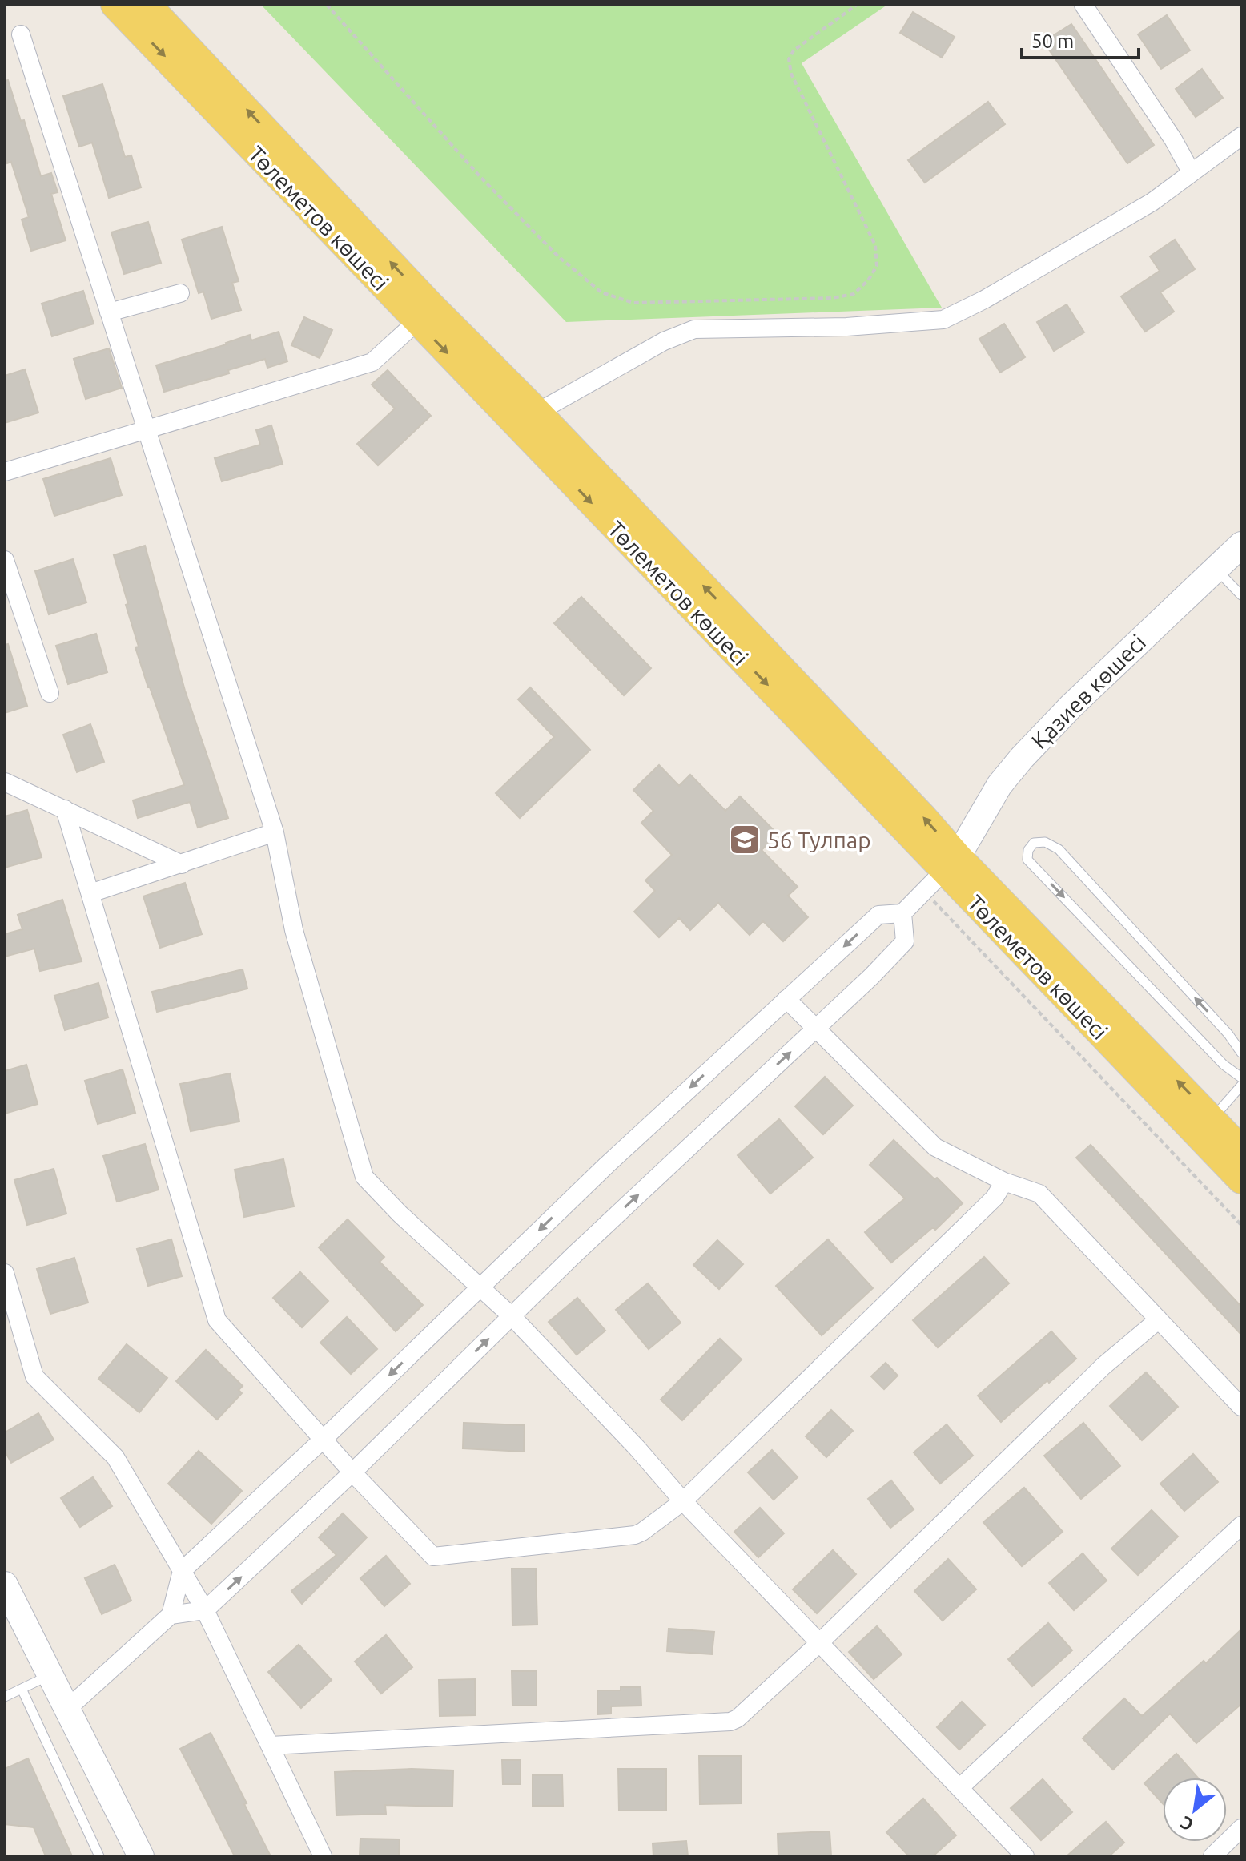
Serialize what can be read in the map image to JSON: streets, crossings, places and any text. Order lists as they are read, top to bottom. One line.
{"streets":{"main road":["Төлеметов көшесі"],"street":["Қазиев көшесі"]},"crossings":[["Төлеметов көшесі","Қазиев көшесі"]],"places":{"school or university":["56 Тулпар"]},"scale_bar":"50 m","north":"bottom left"}
